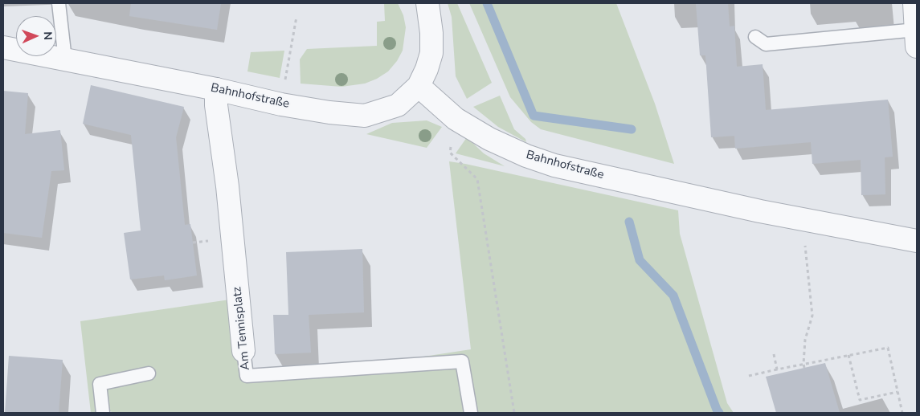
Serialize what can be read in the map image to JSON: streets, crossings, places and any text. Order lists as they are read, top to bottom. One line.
{"streets":{"street":["Bahnhofstraße","Am Tennisplatz"]},"crossings":[["Bahnhofstraße","Am Tennisplatz"]],"north":"right"}
